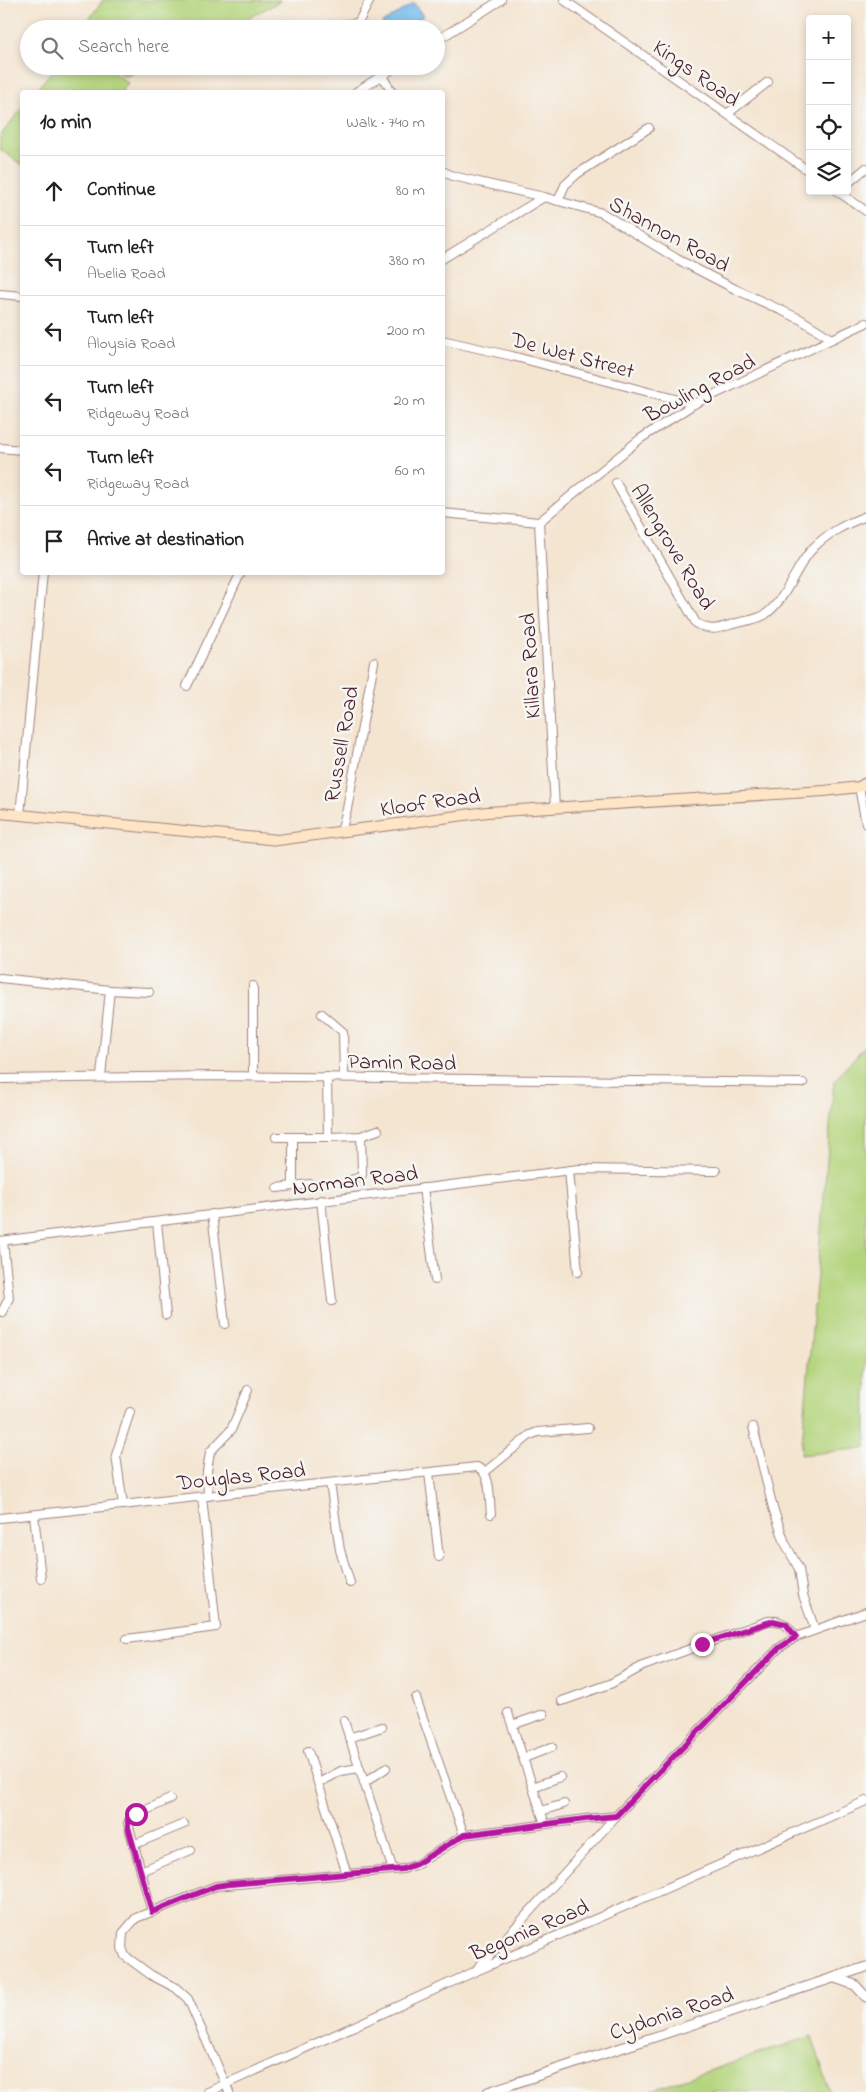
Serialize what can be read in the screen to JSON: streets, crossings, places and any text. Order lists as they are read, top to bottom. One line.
{"streets":{"main road":["Kloof Road"],"street":["Kings Road","Shannon Road","De Wet Street","Bowling Road","Allengrove Road","Killara Road","Russell Road","Pamin Road","Norman Road","Douglas Road","Begonia Road","Cydonia Road"]},"crossings":[["Shannon Road","Bowling Road"],["De Wet Street","Bowling Road"],["Bowling Road","Killara Road"],["Killara Road","Kloof Road"],["Russell Road","Kloof Road"]],"page":{"map_buttons":["+","−"],"search":"Search here","heading":["10 min","Walk · 740 m"],"list":[["Continue","80 m"],["Turn left","Abelia Road","380 m"],["Turn left","Aloysia Road","200 m"],["Turn left","Ridgeway Road","20 m"],["Turn left","Ridgeway Road","60 m"],"Arrive at destination"]}}
